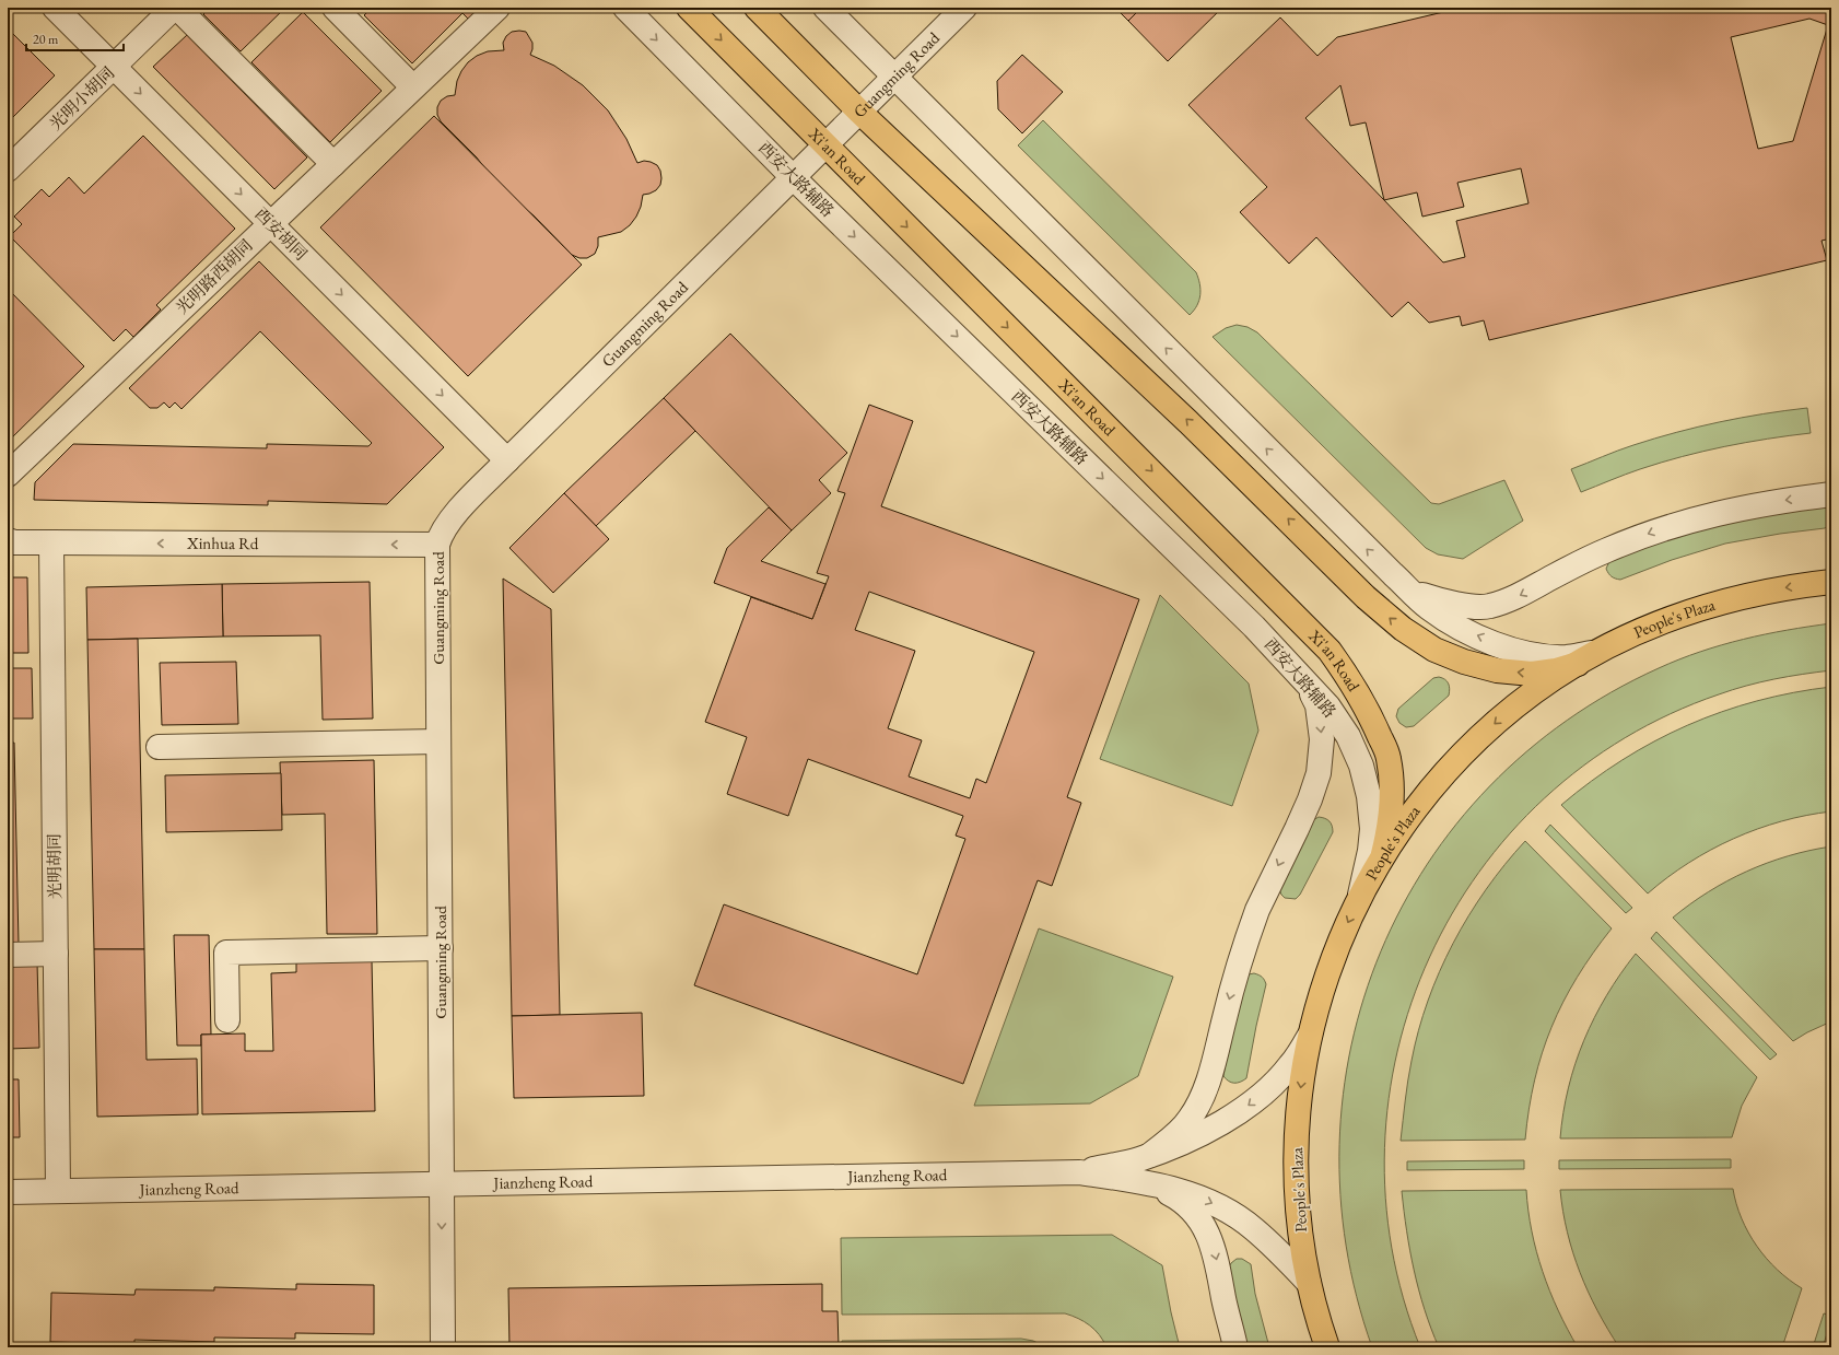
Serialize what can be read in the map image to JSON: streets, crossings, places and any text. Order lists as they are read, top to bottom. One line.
{"streets":{"main road":["Xi'an Road","People's Plaza"],"street":["Guangming Road","光明小胡同","西安大路辅路","西安胡同","光明路西胡同","Xinhua Rd","光明胡同","Jianzheng Road"]},"crossings":[["Guangming Road","Xi'an Road"],["Guangming Road","西安大路辅路"],["Guangming Road","西安胡同"],["Guangming Road","Xinhua Rd"],["Guangming Road","Jianzheng Road"],["光明小胡同","西安胡同"],["Xi'an Road","People's Plaza"],["西安大路辅路","People's Plaza"],["西安胡同","光明路西胡同"],["Xinhua Rd","光明胡同"],["光明胡同","Jianzheng Road"]],"one_way":["People's Plaza"],"scale_bar":"20 m"}
